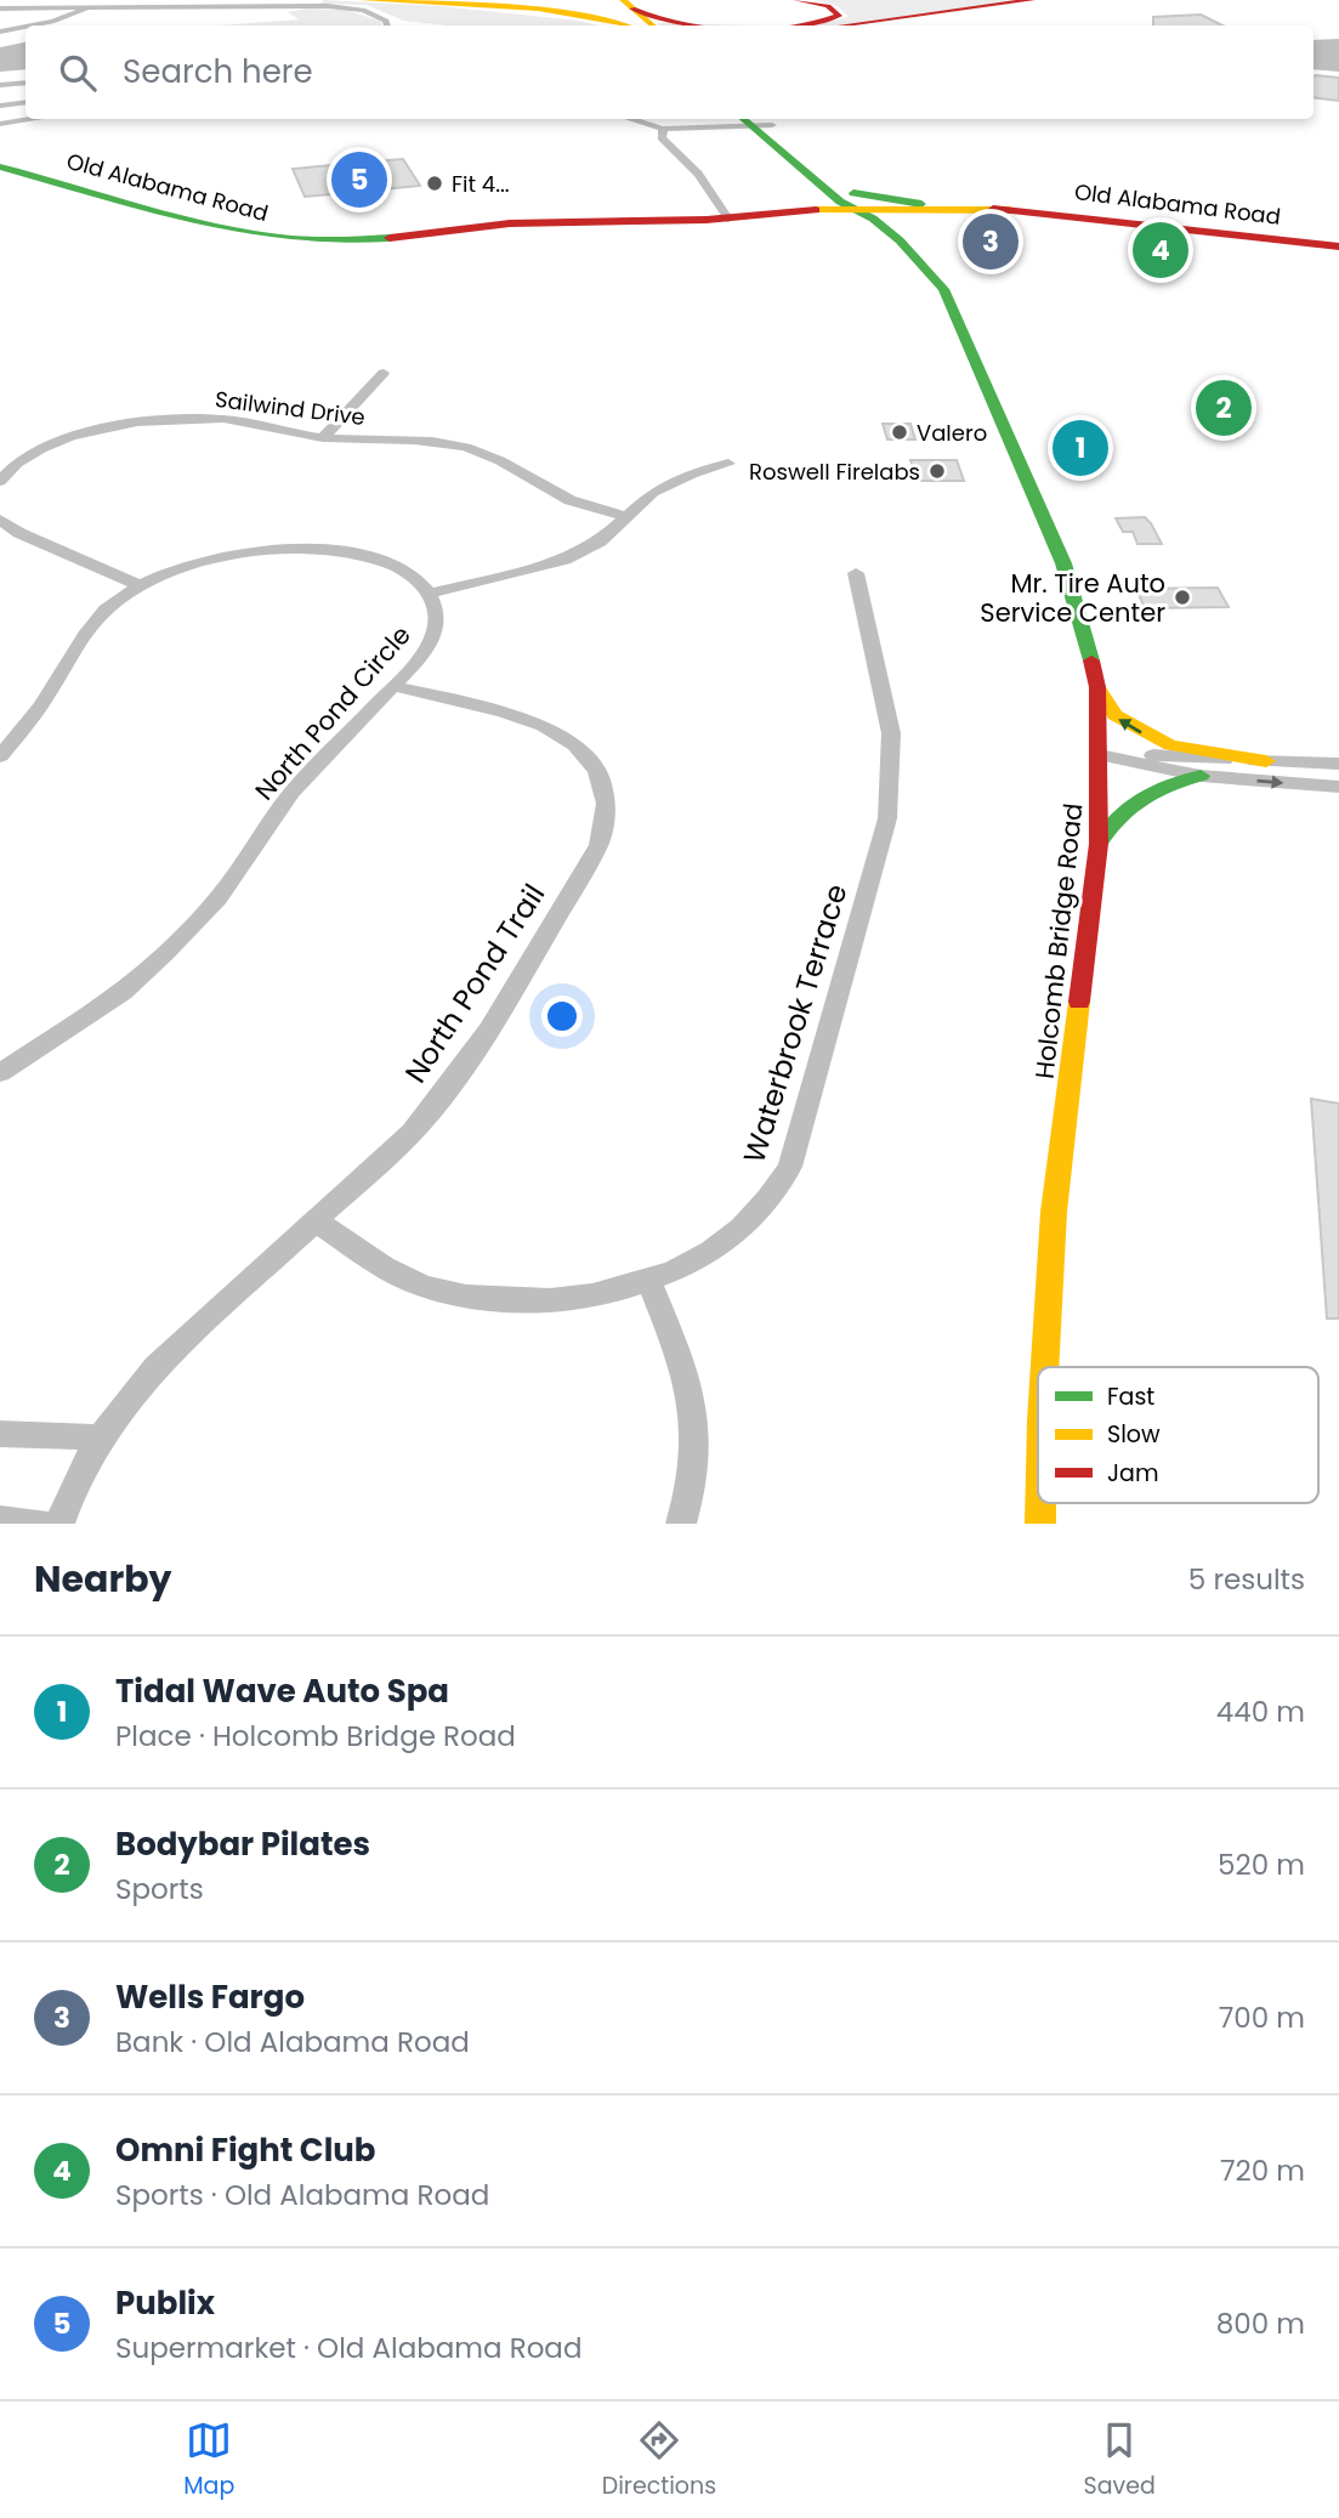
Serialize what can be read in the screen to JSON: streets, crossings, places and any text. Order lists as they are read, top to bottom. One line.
{"streets":{"main road":["Old Alabama Road","Holcomb Bridge Road"],"street":["Sailwind Drive","North Pond Circle","North Pond Trail","Waterbrook Terrace"]},"crossings":[["Old Alabama Road","Holcomb Bridge Road"],["North Pond Circle","North Pond Trail"],["North Pond Trail","Waterbrook Terrace"]],"places":["Fit 4...","Valero","Roswell Firelabs","Mr. Tire Auto Service Center"],"legend":["Fast","Slow","Jam"],"page":{"search":"Search here","pins":["5","3","4","2","1"],"heading":["Nearby","5 results"],"list":[{"mark":"1","name":"Tidal Wave Auto Spa","note":"Place · Holcomb Bridge Road","value":"440 m"},{"mark":"2","name":"Bodybar Pilates","note":"Sports","value":"520 m"},{"mark":"3","name":"Wells Fargo","note":"Bank · Old Alabama Road","value":"700 m"},{"mark":"4","name":"Omni Fight Club","note":"Sports · Old Alabama Road","value":"720 m"},{"mark":"5","name":"Publix","note":"Supermarket · Old Alabama Road","value":"800 m"}],"nav":["Map","Directions","Saved"]}}
